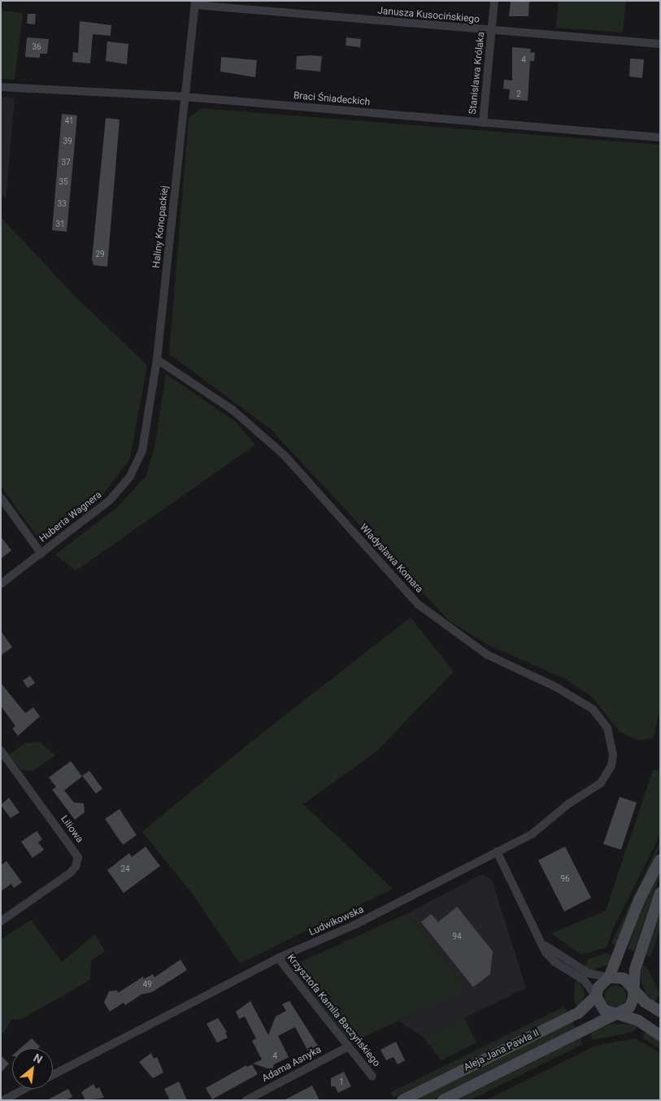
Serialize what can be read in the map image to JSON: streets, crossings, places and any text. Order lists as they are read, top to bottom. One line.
{"streets":{"street":["Janusza Kusocińskiego","Stanisława Królaka","Braci Śniadeckich","Haliny Konopackiej","Huberta Wagnera","Władysława Komara","Liliowa","Ludwikowska","Krzysztofa Kamila Baczyńskiego","Aleja Jana Pawła II","Adama Asnyka"]},"crossings":[["Janusza Kusocińskiego","Stanisława Królaka"],["Janusza Kusocińskiego","Haliny Konopackiej"],["Stanisława Królaka","Braci Śniadeckich"],["Braci Śniadeckich","Haliny Konopackiej"],["Haliny Konopackiej","Huberta Wagnera"],["Haliny Konopackiej","Władysława Komara"],["Huberta Wagnera","Władysława Komara"],["Władysława Komara","Ludwikowska"],["Ludwikowska","Krzysztofa Kamila Baczyńskiego"],["Krzysztofa Kamila Baczyńskiego","Adama Asnyka"]],"house_numbers":["36","4","2","41","39","37","35","33","31","29","24","96","94","49","4","1"],"north":"top right"}
